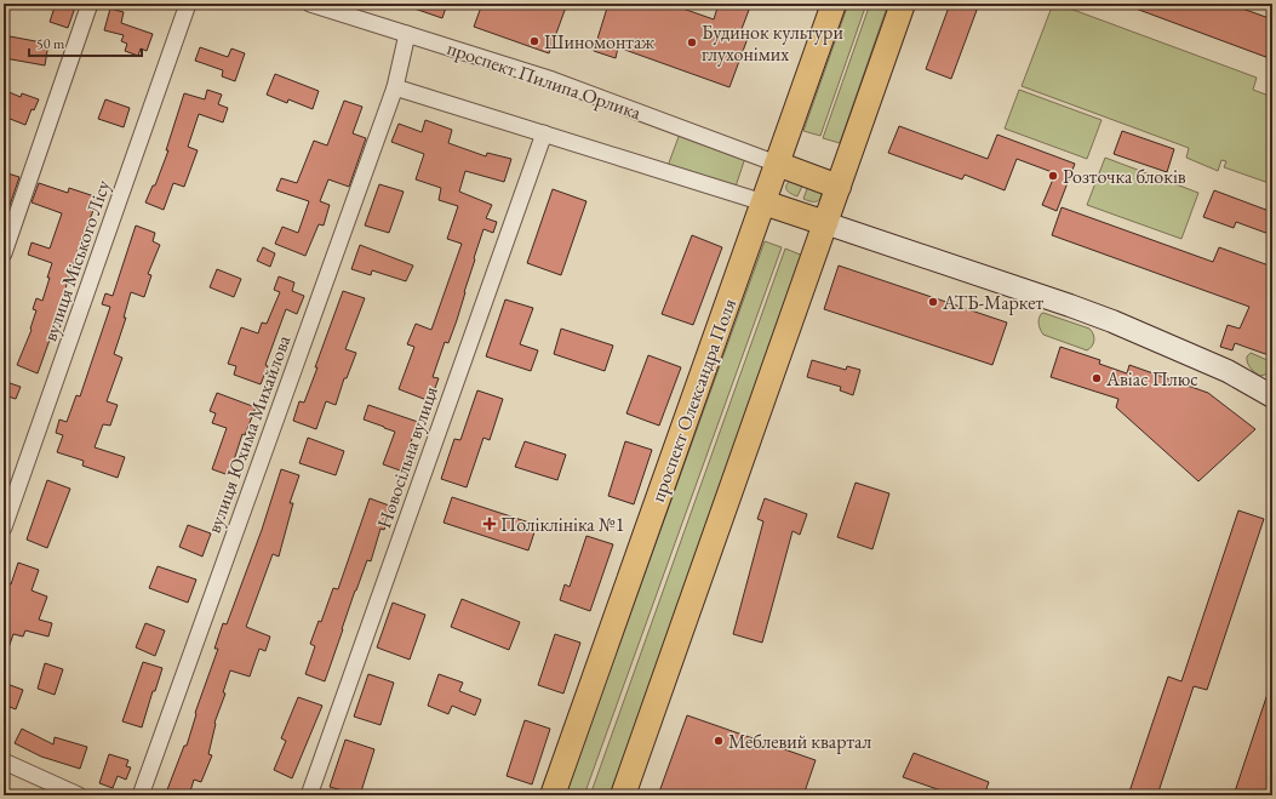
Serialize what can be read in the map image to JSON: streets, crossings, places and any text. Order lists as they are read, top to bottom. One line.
{"streets":{"main road":["проспект Олександра Поля"],"street":["проспект Пилипа Орлика","вулиця Міського Лісу","вулиця Юхима Михайлова","Новосільна вулиця"]},"crossings":[["проспект Пилипа Орлика","проспект Олександра Поля"],["проспект Пилипа Орлика","вулиця Юхима Михайлова"]],"places":{"other":["Шиномонтаж","Будинок культури глухонімих","Розточка блоків","АТБ-Маркет","Авіас Плюс","Меблевий квартал"],"health":["Поліклініка №1"]},"scale_bar":"50 m"}
